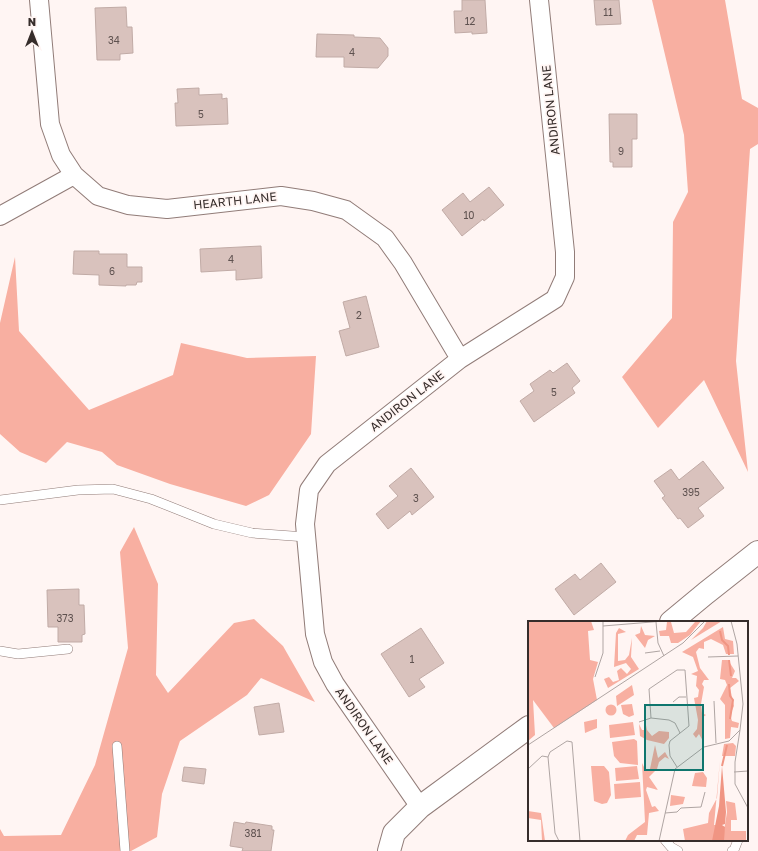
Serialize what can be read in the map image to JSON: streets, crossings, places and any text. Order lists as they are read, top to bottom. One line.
{"streets":{"street":["ANDIRON LANE","HEARTH LANE"]},"crossings":[["ANDIRON LANE","HEARTH LANE"]],"house_numbers":["11","12","34","4","5","9","10","4","6","2","5","395","3","373","1","381"],"north":"top"}
